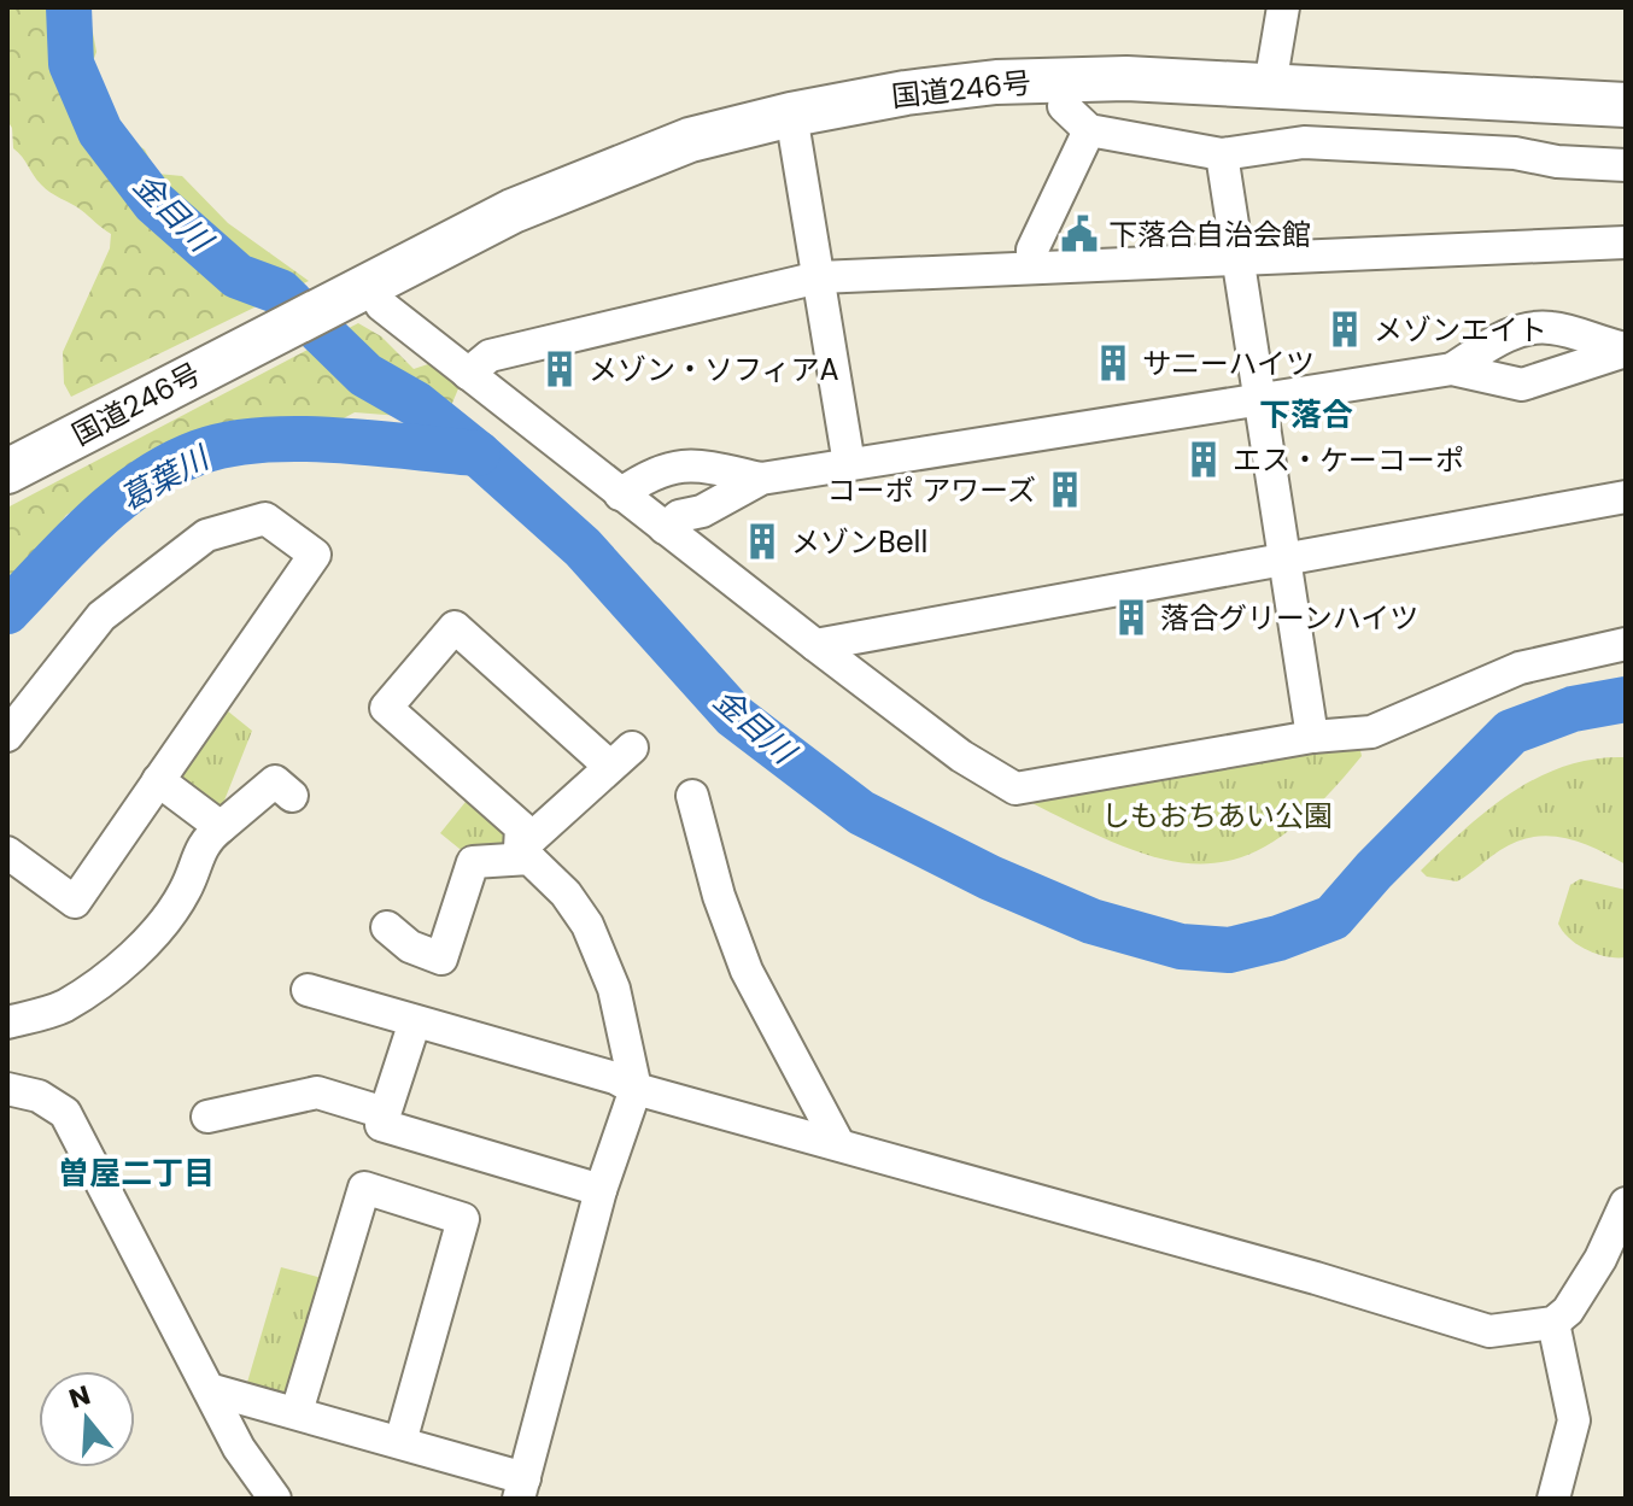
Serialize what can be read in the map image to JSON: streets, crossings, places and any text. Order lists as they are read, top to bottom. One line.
{"streets":{"highway":["国道246号"]},"districts":["下落合","曽屋二丁目"],"water":["金目川","葛葉川"],"parks":["しもおちあい公園"],"places":{"public building":["下落合自治会館"],"building":["メゾンエイト","サニーハイツ","メゾン・ソフィアA","エス・ケーコーポ","コーポ アワーズ","メゾンBell","落合グリーンハイツ"]},"north":"top"}
